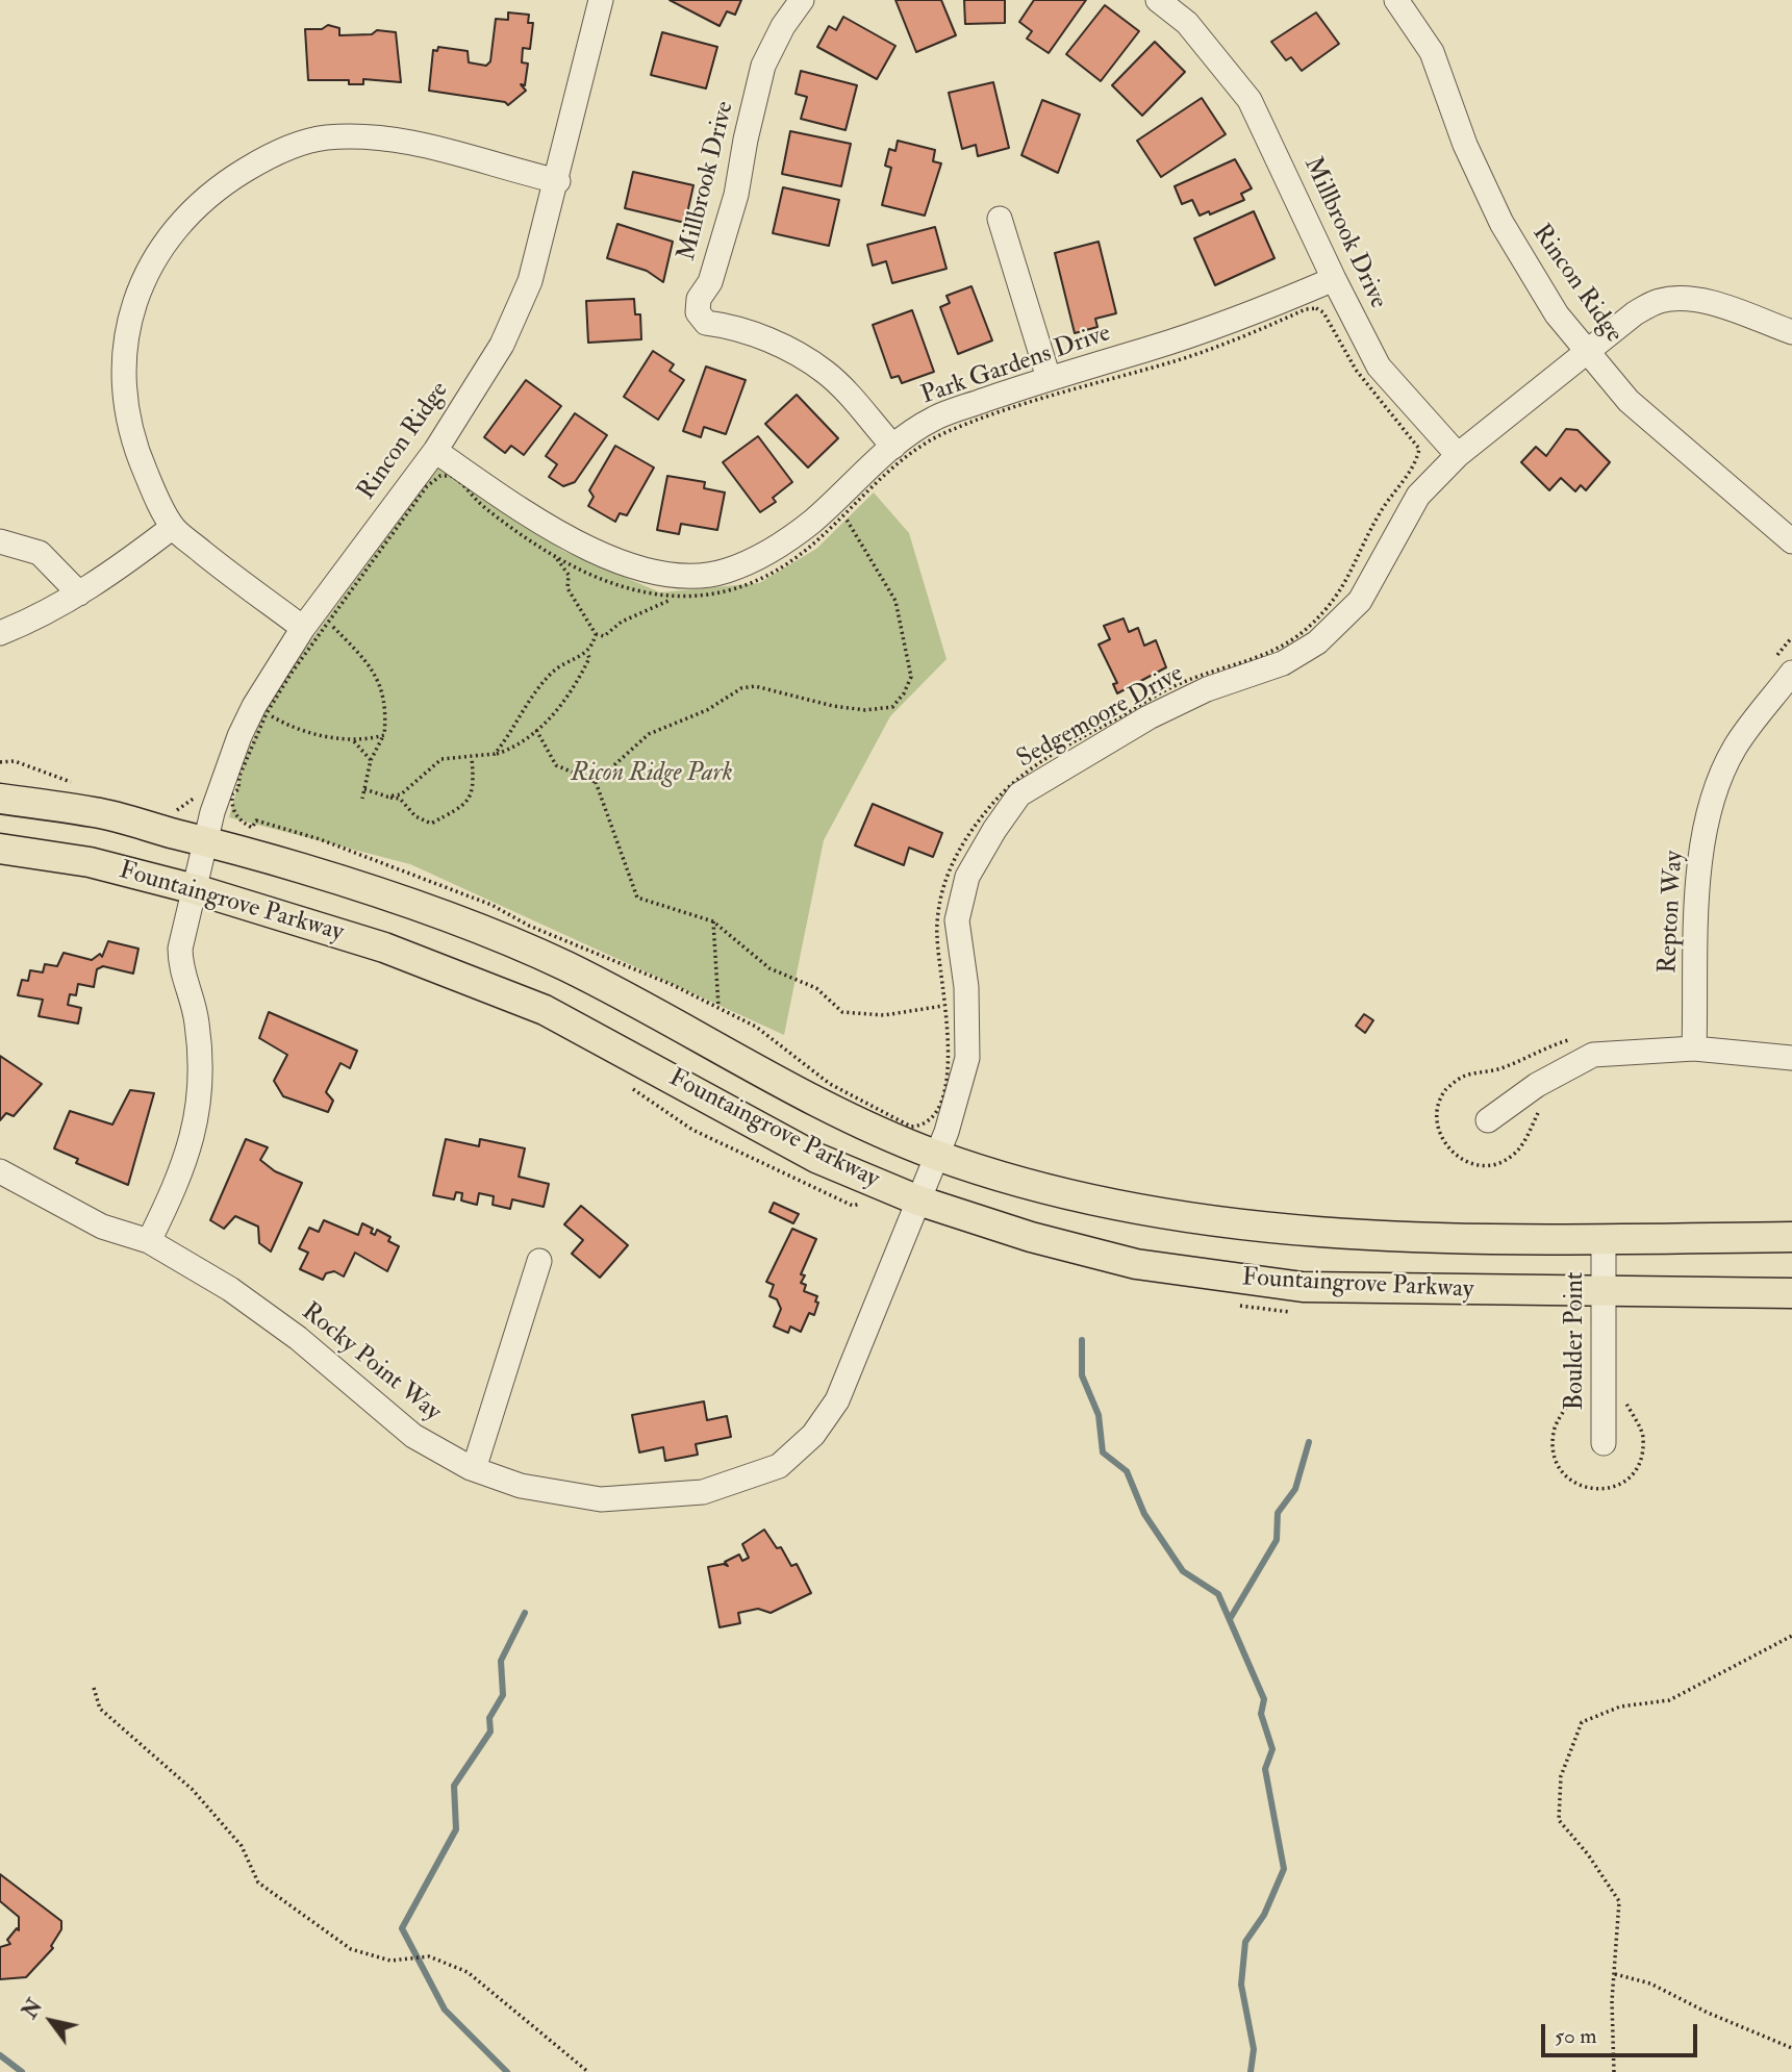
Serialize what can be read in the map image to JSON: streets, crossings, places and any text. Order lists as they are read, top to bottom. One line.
{"streets":{"main road":["Fountaingrove Parkway"],"street":["Millbrook Drive","Rincon Ridge","Park Gardens Drive","Sedgemoore Drive","Repton Way","Boulder Point","Rocky Point Way"]},"crossings":[["Millbrook Drive","Park Gardens Drive"],["Millbrook Drive","Sedgemoore Drive"],["Rincon Ridge","Park Gardens Drive"],["Rincon Ridge","Sedgemoore Drive"],["Rincon Ridge","Fountaingrove Parkway"],["Rincon Ridge","Rocky Point Way"],["Sedgemoore Drive","Fountaingrove Parkway"],["Sedgemoore Drive","Rocky Point Way"],["Fountaingrove Parkway","Boulder Point"],["Fountaingrove Parkway","Rocky Point Way"]],"parks":["Ricon Ridge Park"],"scale_bar":"50 m","north":"top left"}
